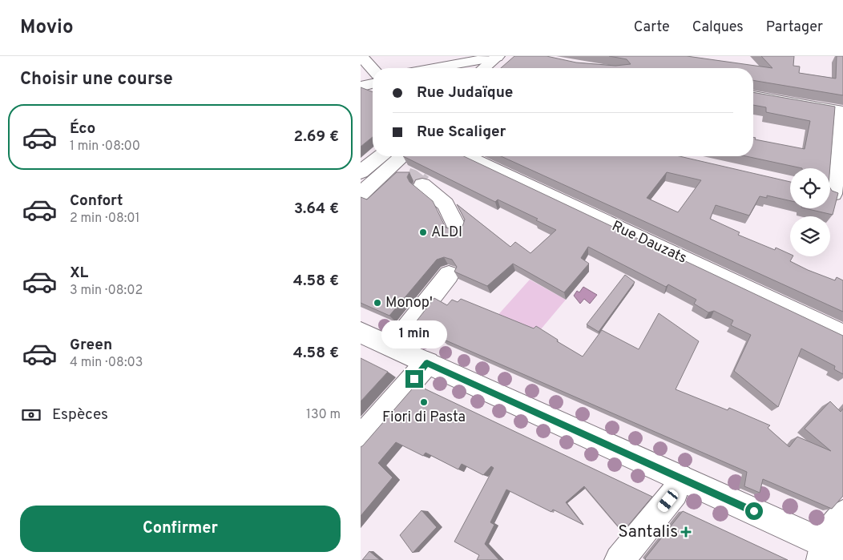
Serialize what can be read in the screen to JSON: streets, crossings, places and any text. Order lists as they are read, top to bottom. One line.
{"streets":{"street":["Rue Dauzats"]},"places":{"other":["ALDI","Monop'","Fiori di Pasta"],"health":["Santalis"]},"page":{"header":"Movio","nav":["Carte","Calques","Partager"],"heading":"Choisir une course","banner":["Rue Judaïque","Rue Scaliger"],"list":[{"name":"Éco","note":"1 min · 08:00","value":"2.69 €"},{"name":"Confort","note":"2 min · 08:01","value":"3.64 €"},{"name":"XL","note":"3 min · 08:02","value":"4.58 €"},{"name":"Green","note":"4 min · 08:03","value":"4.58 €"}],"bubble":"1 min","pay":["Espèces","130 m"],"buttons":"Confirmer"}}
